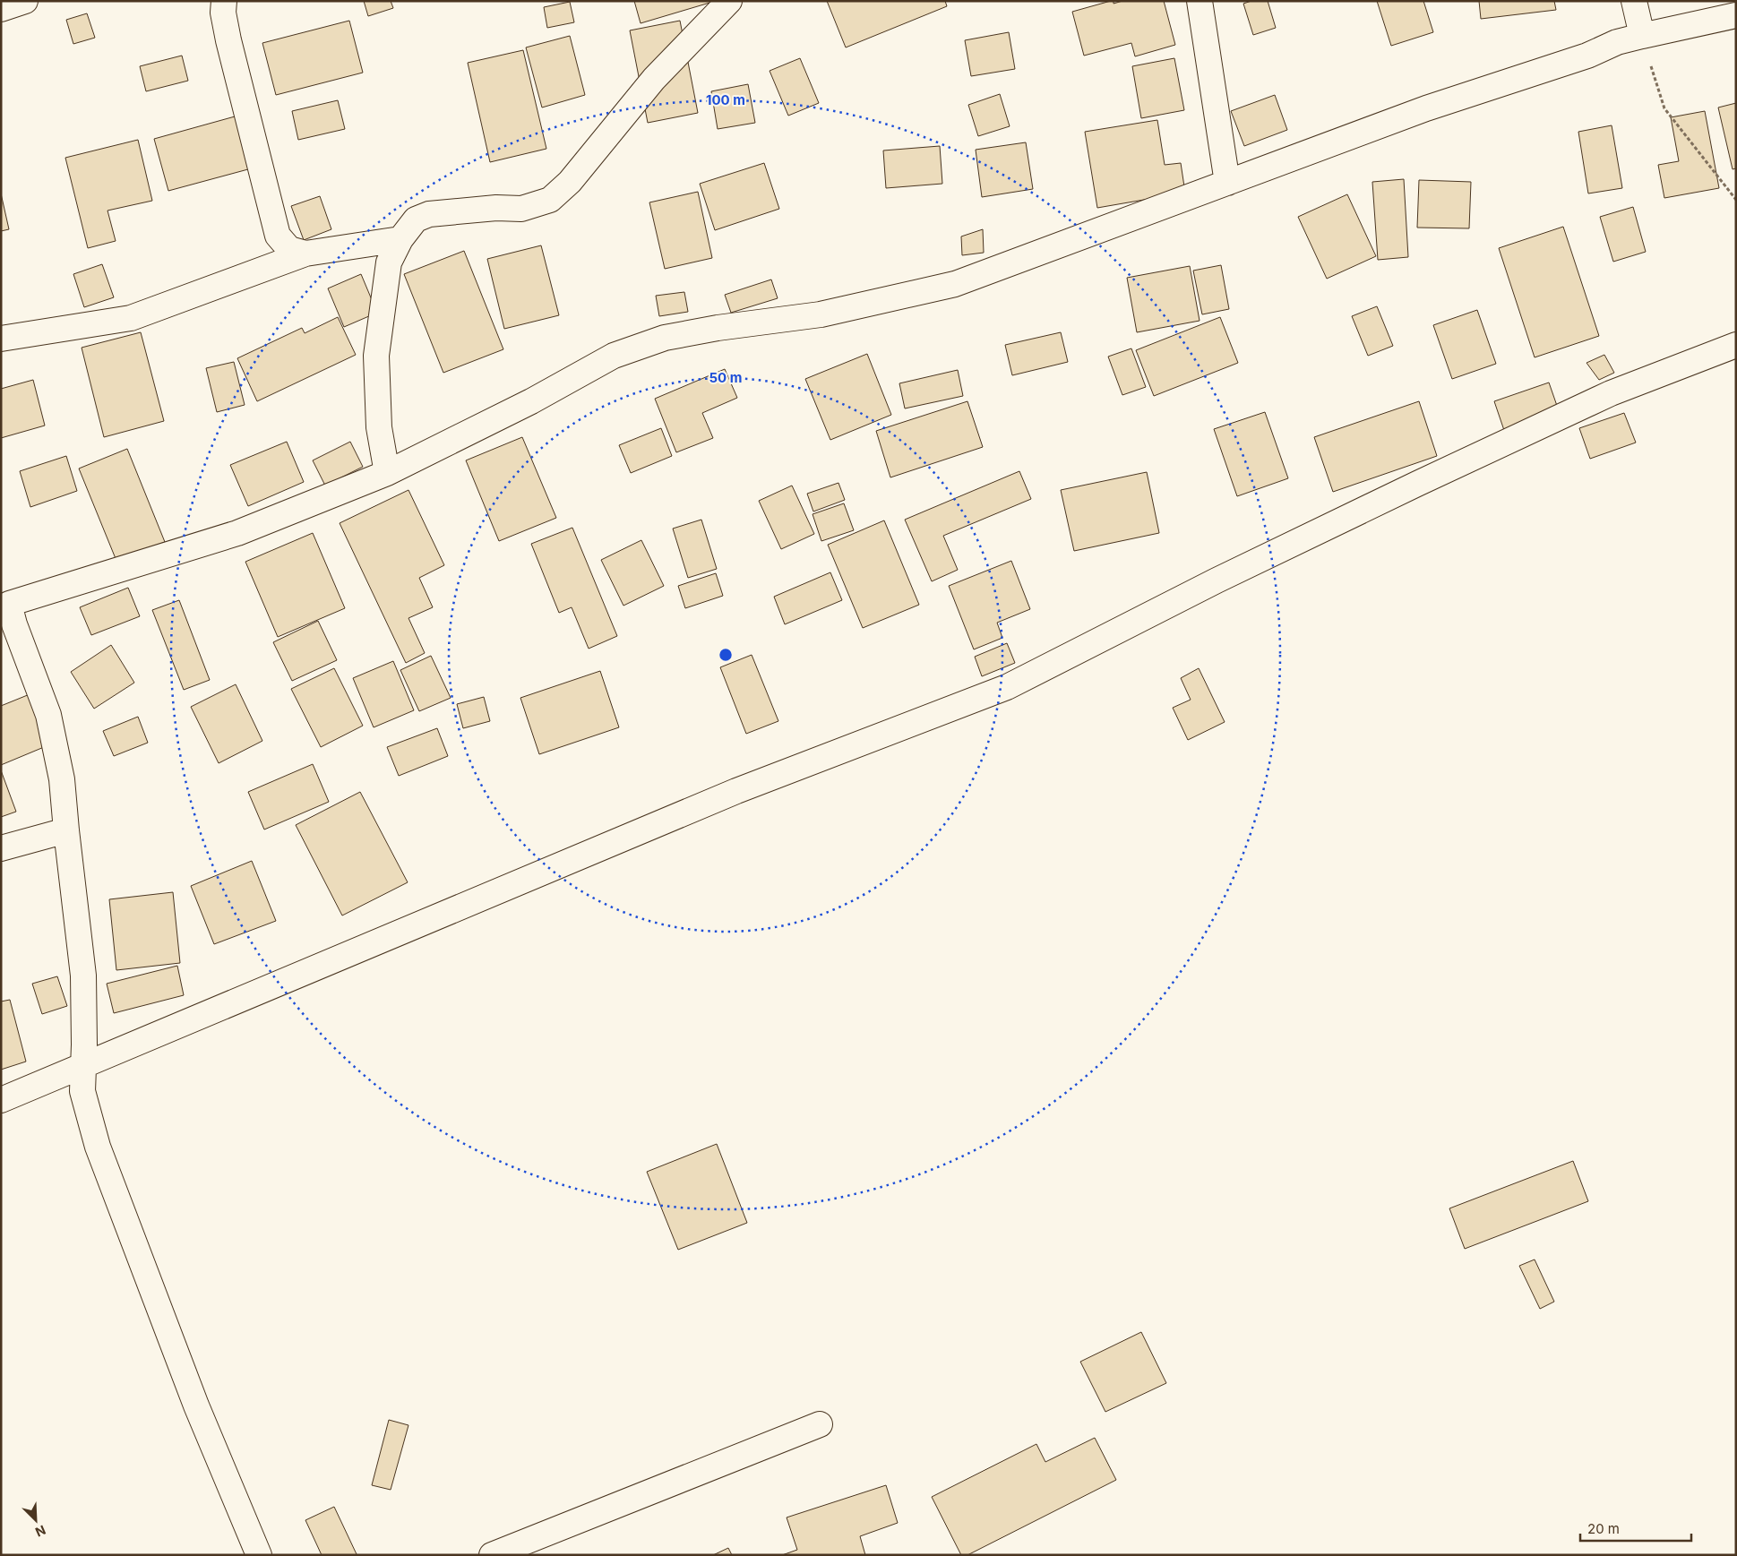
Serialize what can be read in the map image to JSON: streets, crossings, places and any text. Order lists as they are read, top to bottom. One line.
{"scale_bar":"20 m","north":"bottom right","rings":["100 m","50 m"]}
